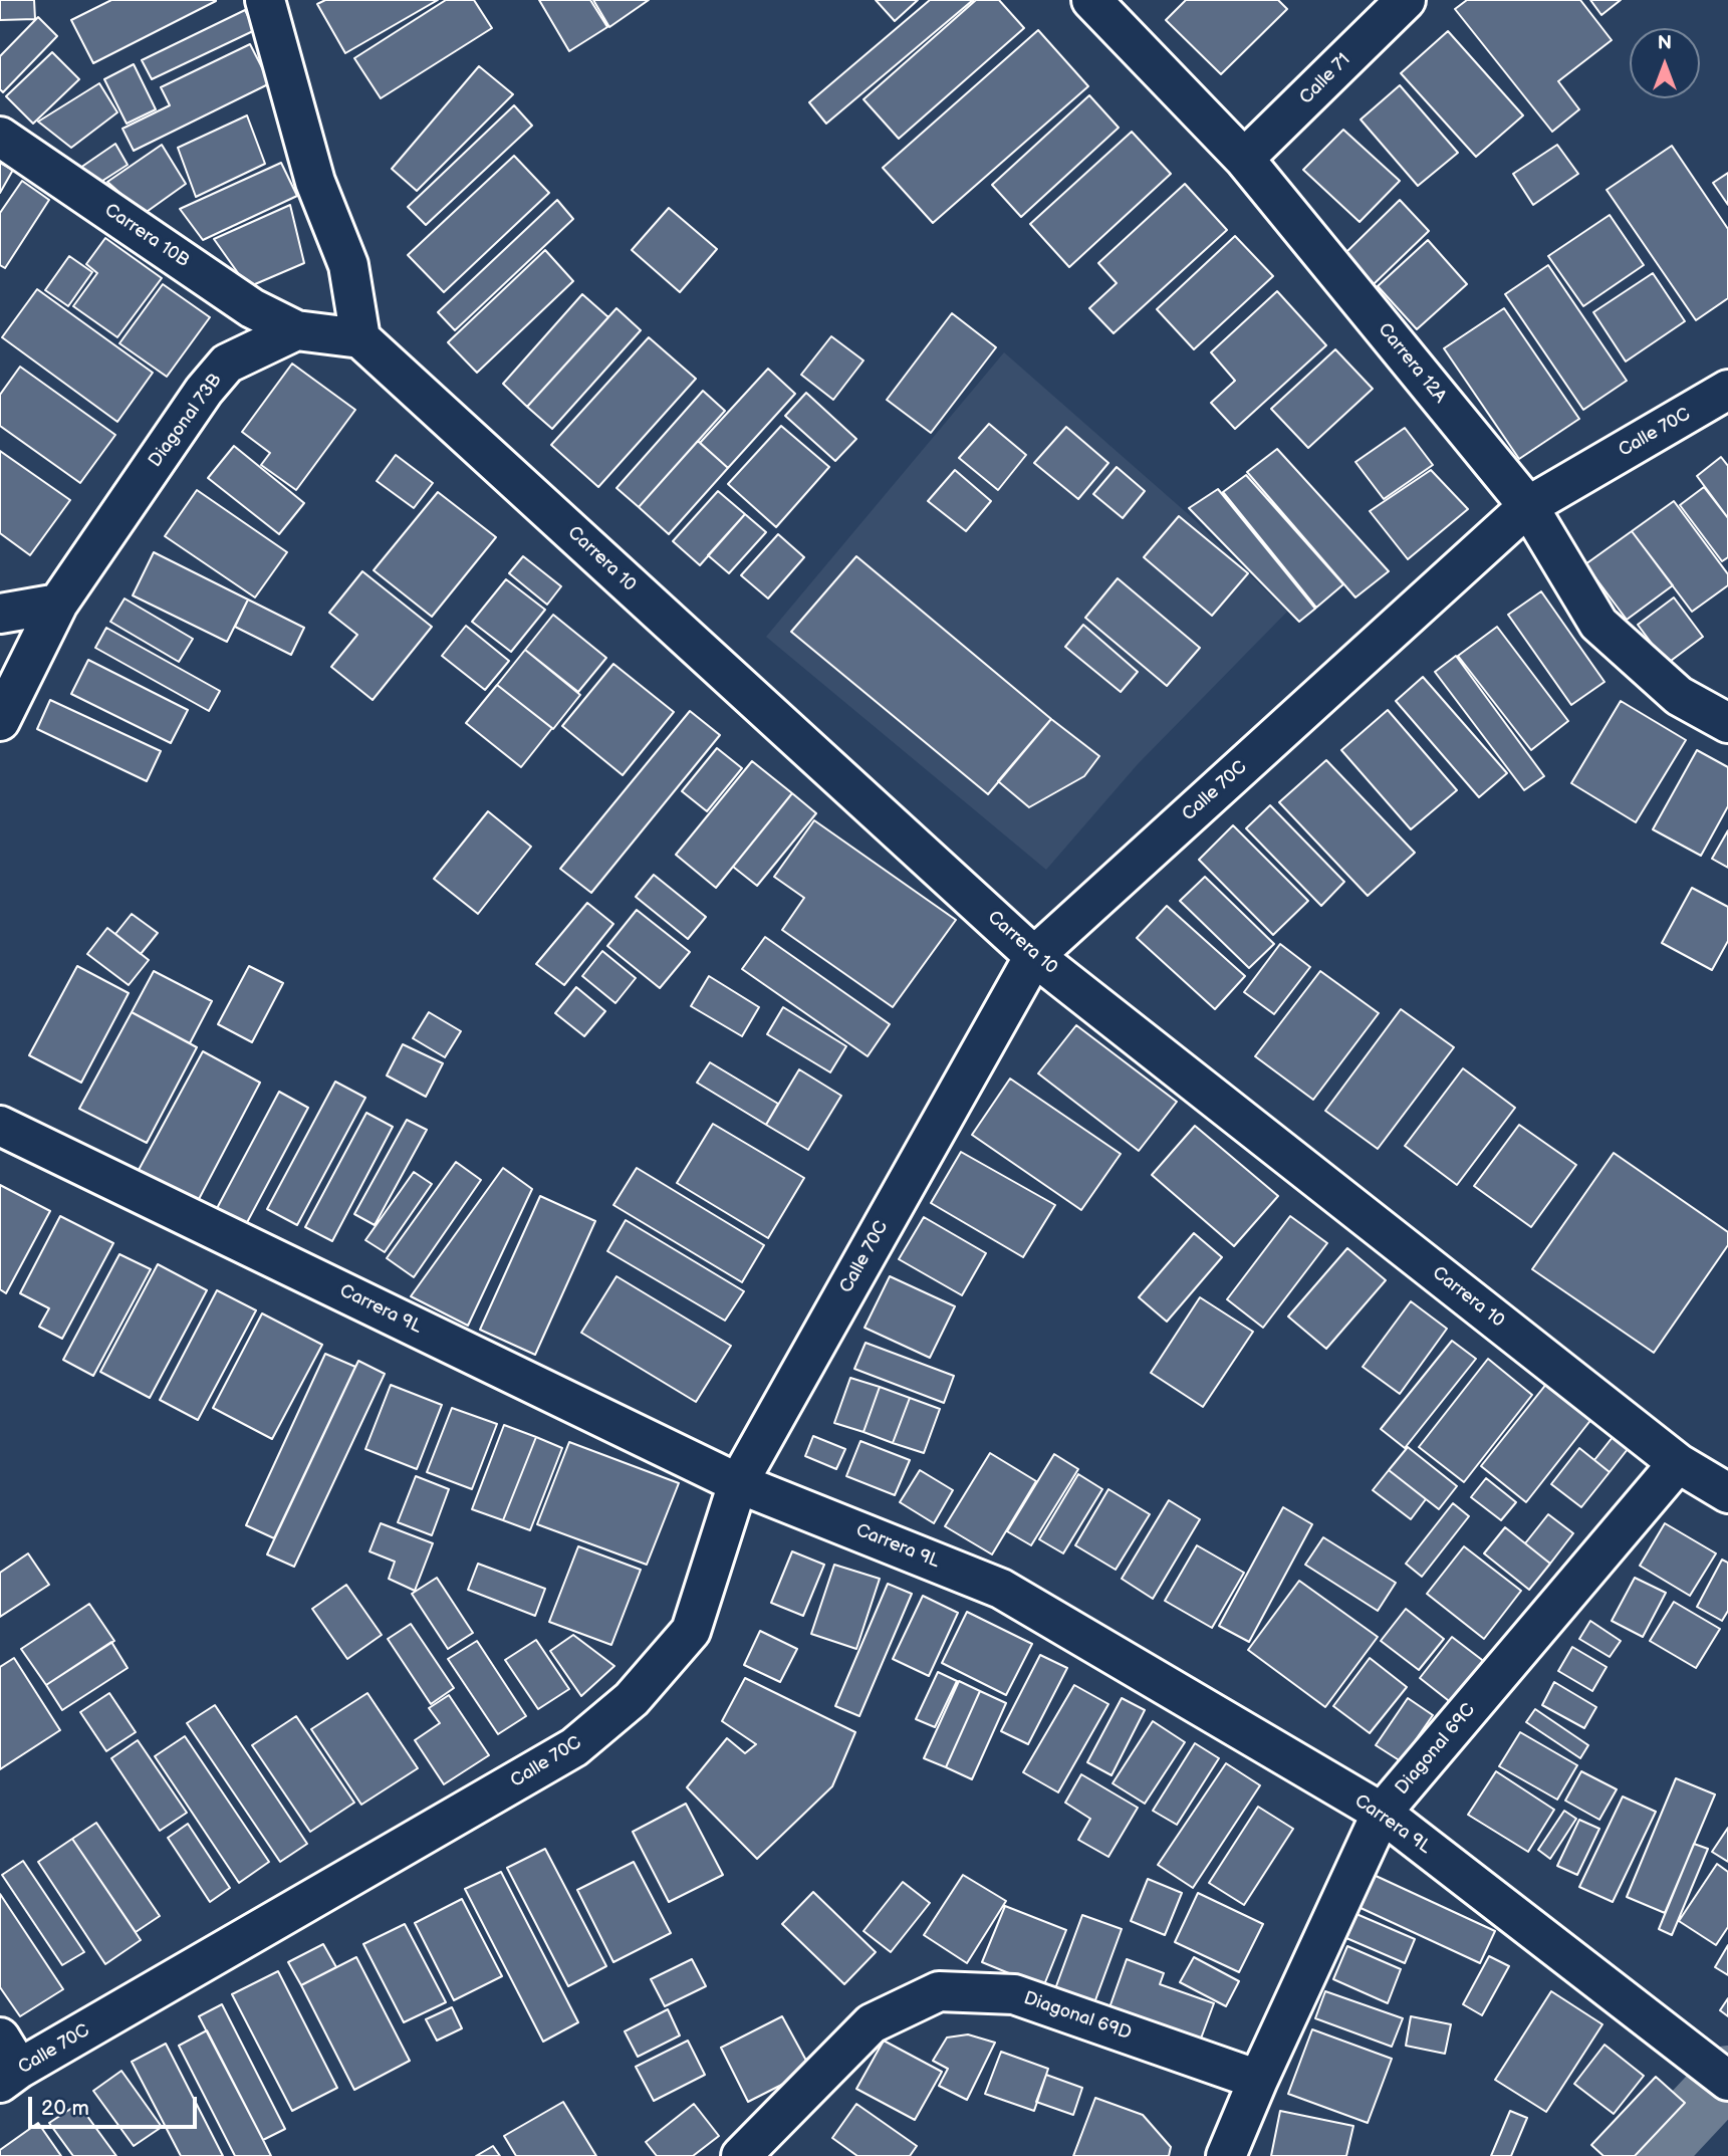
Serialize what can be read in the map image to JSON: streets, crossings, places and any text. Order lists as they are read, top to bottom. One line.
{"streets":{"street":["Calle 71","Carrera 10B","Carrera 12A","Diagonal 73B","Calle 70C","Carrera 10","Carrera 9L","Diagonal 69C","Diagonal 69D"]},"crossings":[["Calle 71","Carrera 12A"],["Carrera 10B","Diagonal 73B"],["Carrera 12A","Calle 70C"],["Calle 70C","Carrera 10"],["Calle 70C","Carrera 9L"],["Carrera 10","Diagonal 69C"],["Carrera 9L","Diagonal 69C"],["Diagonal 69C","Diagonal 69D"]],"scale_bar":"20 m","north":"top"}
